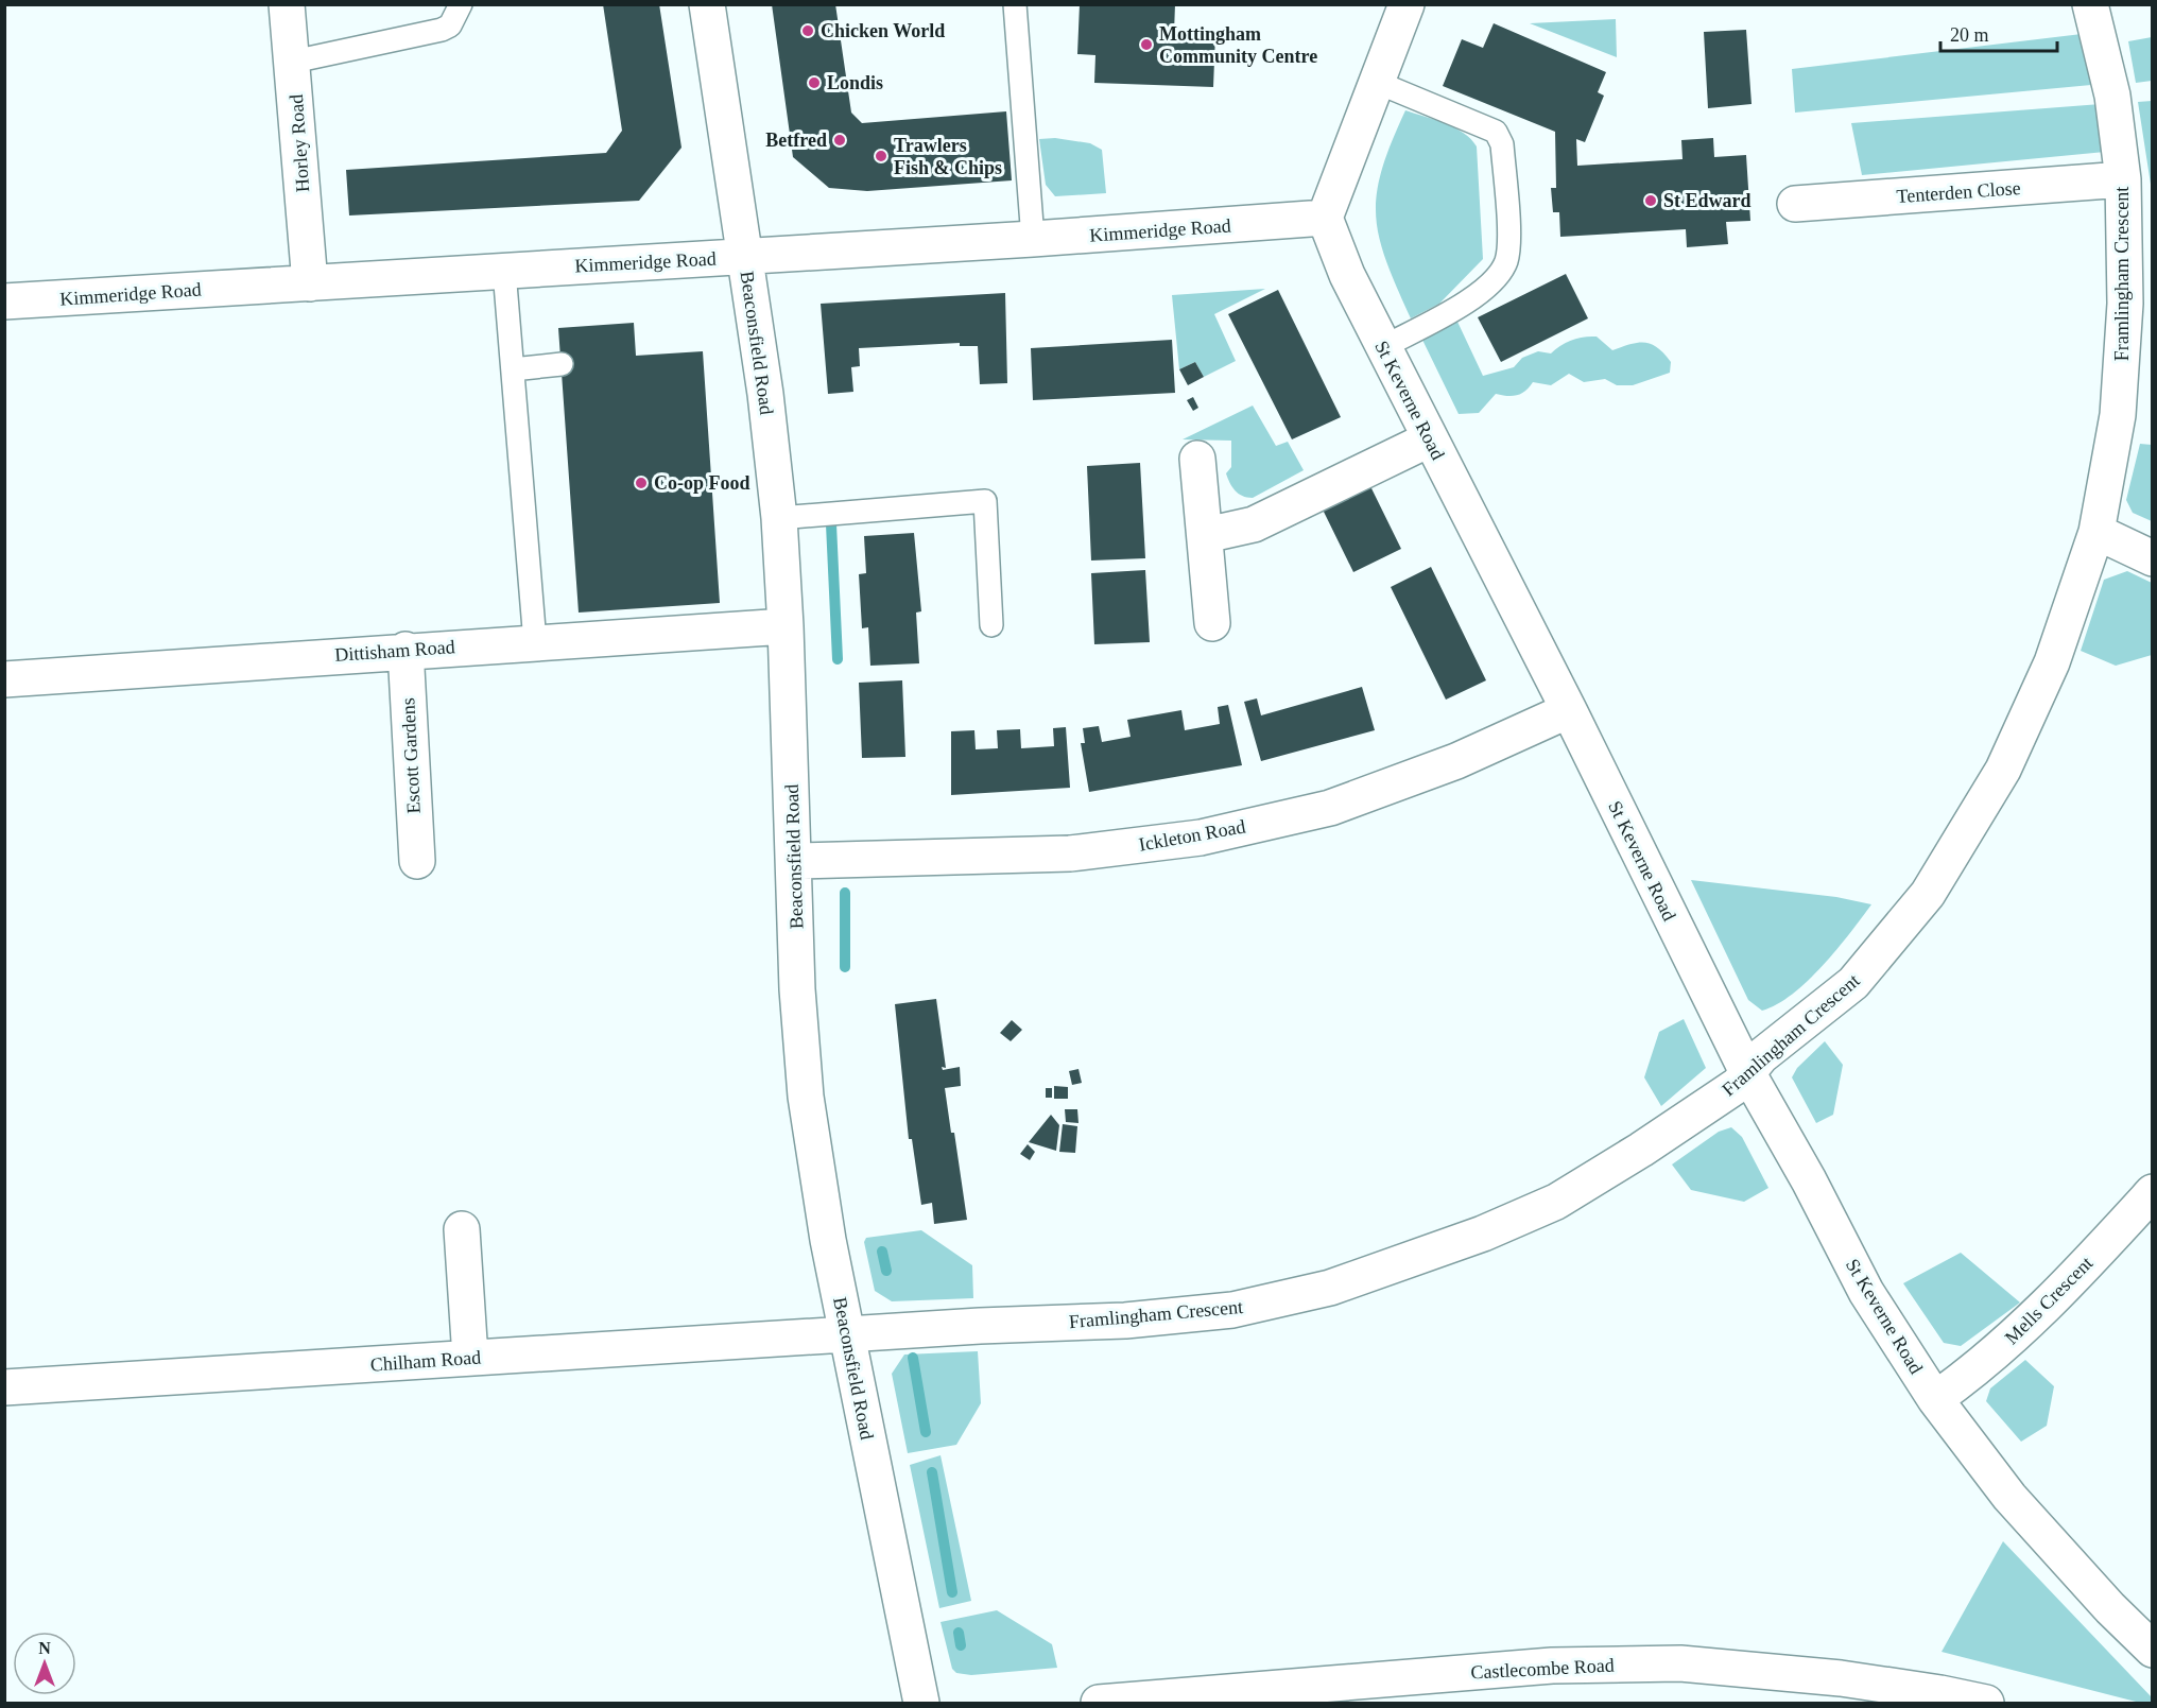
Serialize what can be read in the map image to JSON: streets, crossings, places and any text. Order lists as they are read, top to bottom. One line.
{"streets":{"street":["Horley Road","Tenterden Close","Kimmeridge Road","Framlingham Crescent","Beaconsfield Road","St Keverne Road","Dittisham Road","Escott Gardens","Ickleton Road","Mells Crescent","Chilham Road","Castlecombe Road"]},"crossings":[["Horley Road","Kimmeridge Road"],["Tenterden Close","Framlingham Crescent"],["Kimmeridge Road","Beaconsfield Road"],["Kimmeridge Road","St Keverne Road"],["Framlingham Crescent","Beaconsfield Road"],["Framlingham Crescent","St Keverne Road"],["Framlingham Crescent","Chilham Road"],["Beaconsfield Road","Dittisham Road"],["Beaconsfield Road","Ickleton Road"],["Beaconsfield Road","Chilham Road"],["St Keverne Road","Ickleton Road"],["St Keverne Road","Mells Crescent"],["Dittisham Road","Escott Gardens"]],"places":["Chicken World","Mottingham Community Centre","Londis","Betfred","Trawlers Fish & Chips","St Edward","Co-op Food"],"scale_bar":"20 m","north":"top"}
